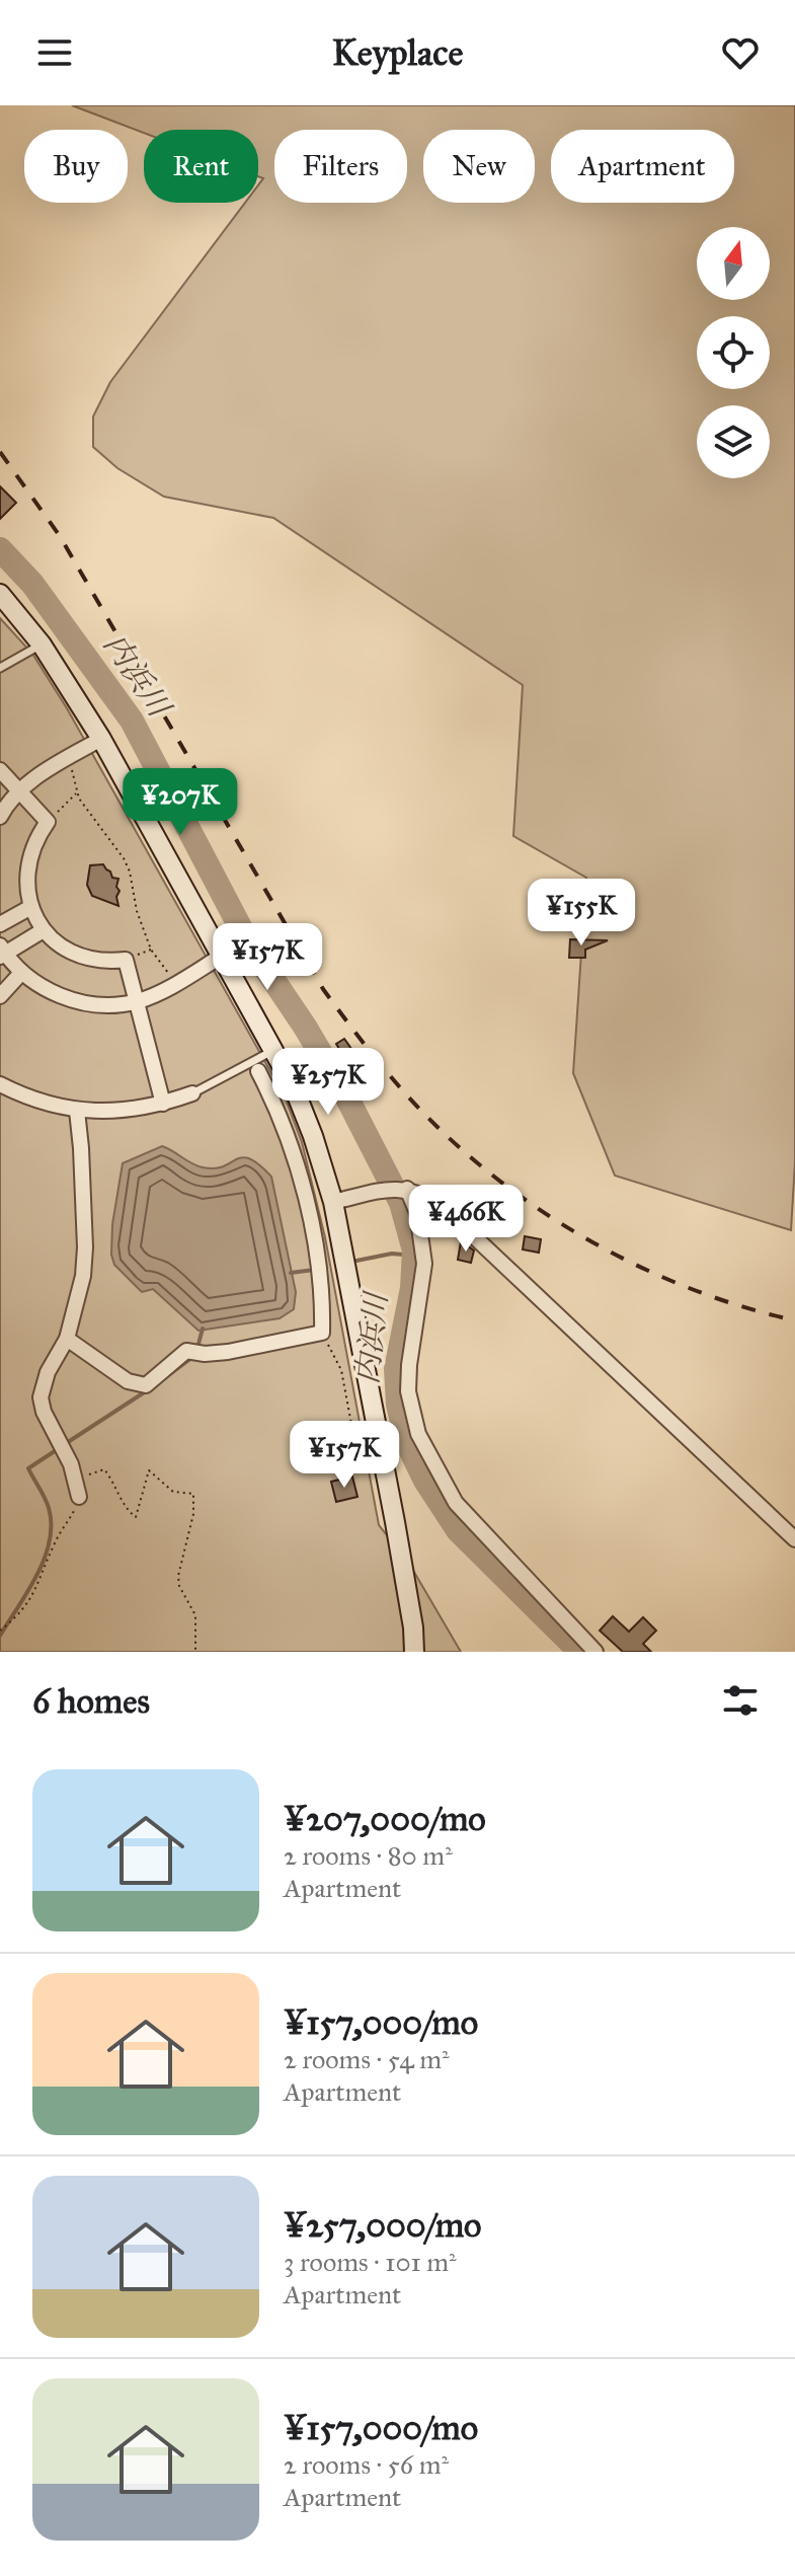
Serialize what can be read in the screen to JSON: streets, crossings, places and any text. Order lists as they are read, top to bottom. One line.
{"water":["内浜川"],"north":"top","page":{"header":"Keyplace","chip":["Buy","Rent","Filters","New","Apartment"],"price":["¥207K","¥155K","¥157K","¥257K","¥466K","¥157K"],"heading":"6 homes","list":[{"name":"¥207,000/mo","note":"2 rooms · 80 m² · Apartment"},{"name":"¥157,000/mo","note":"2 rooms · 54 m² · Apartment"},{"name":"¥257,000/mo","note":"3 rooms · 101 m² · Apartment"},{"name":"¥157,000/mo","note":"2 rooms · 56 m² · Apartment"}]}}
